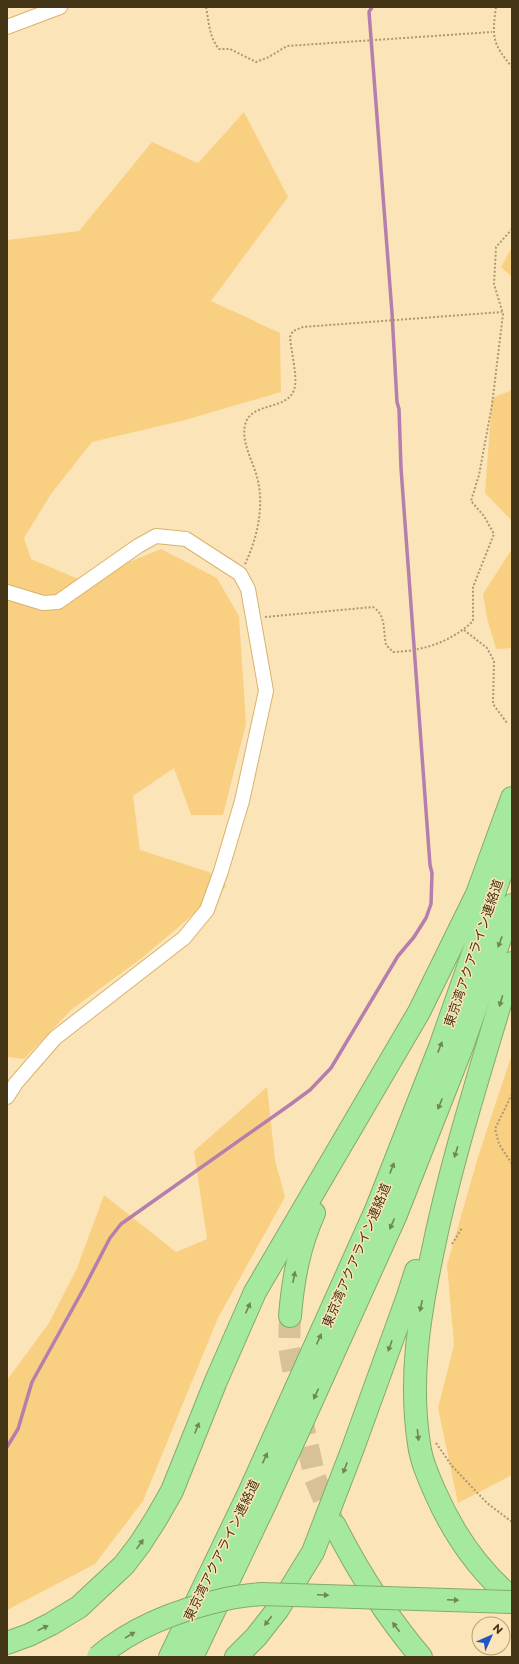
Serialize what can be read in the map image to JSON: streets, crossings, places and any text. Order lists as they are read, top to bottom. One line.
{"streets":{"highway":["東京湾アクアライン連絡道"]},"north":"top right"}
